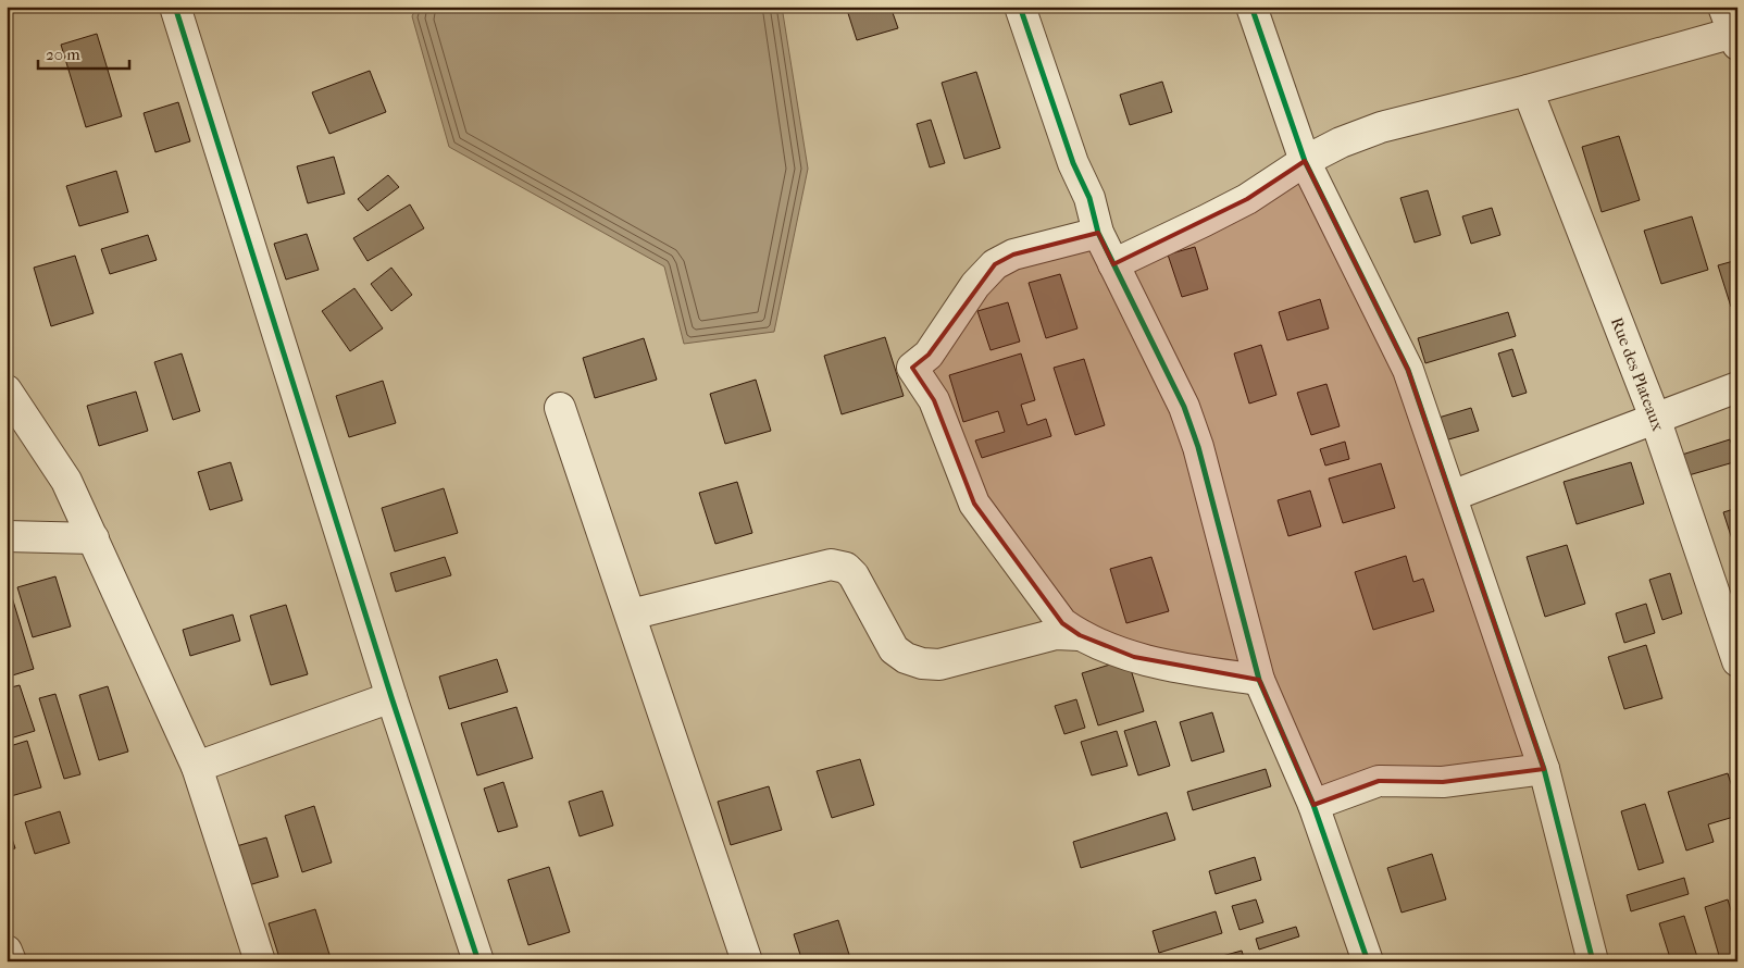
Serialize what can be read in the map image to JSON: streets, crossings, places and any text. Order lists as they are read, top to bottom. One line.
{"streets":{"street":["Rue des Plateaux"]},"scale_bar":"20 m"}
